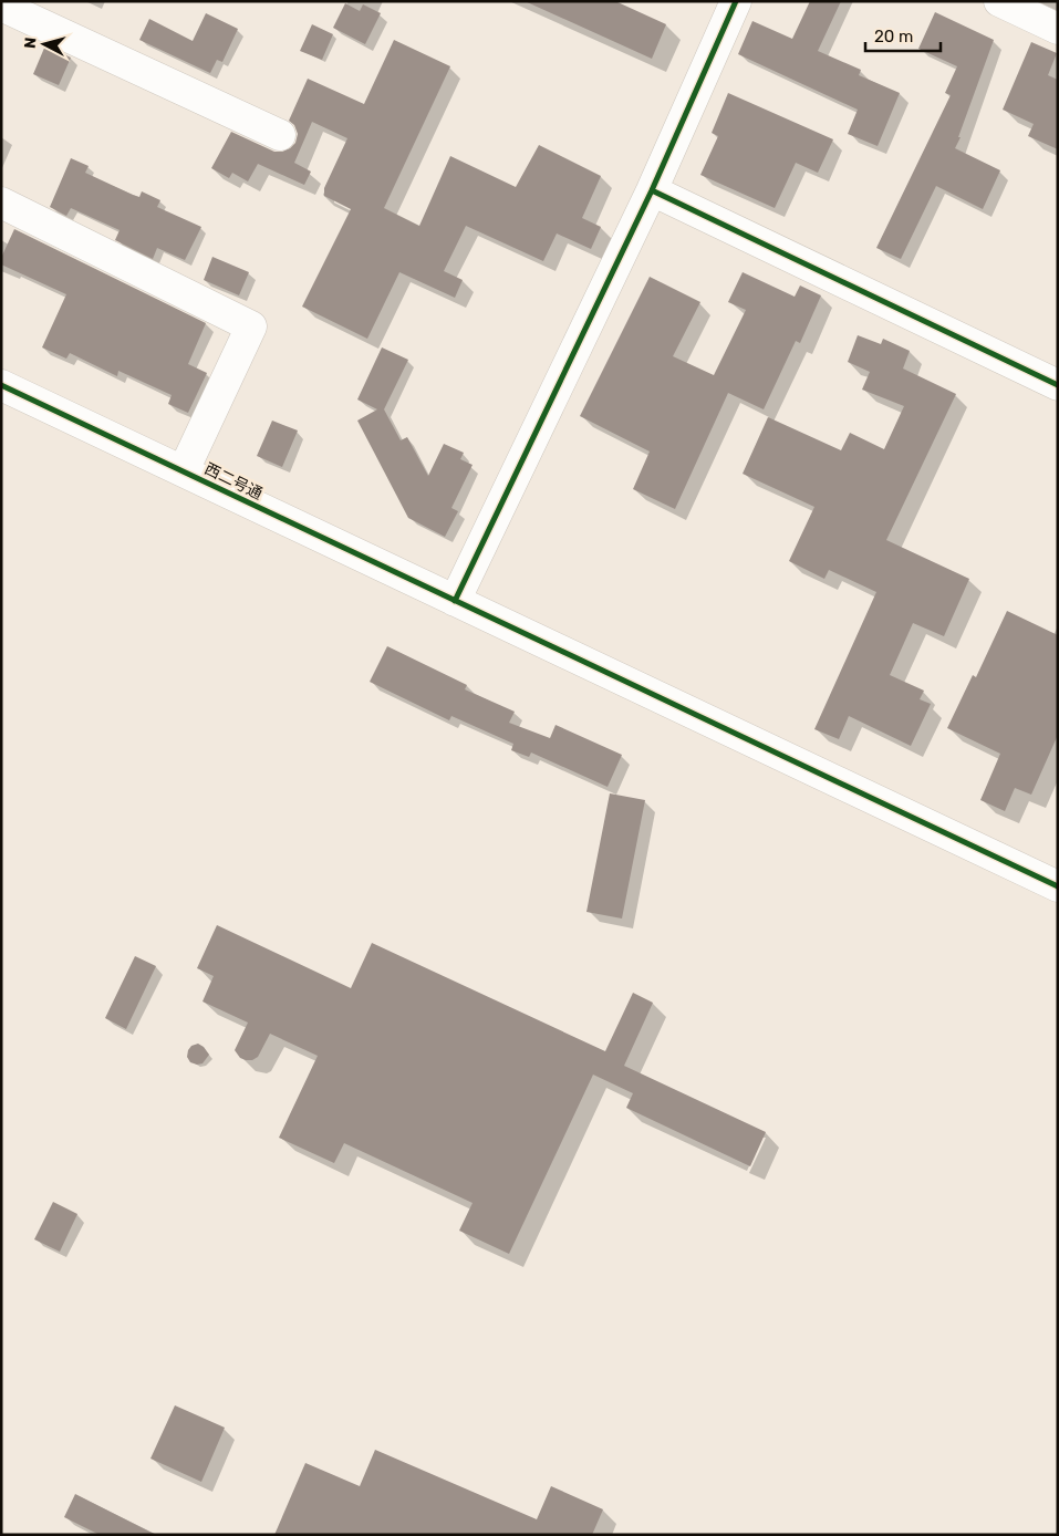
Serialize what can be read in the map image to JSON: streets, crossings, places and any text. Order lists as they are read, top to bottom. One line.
{"streets":{"street":["西二号通"]},"scale_bar":"20 m","north":"left"}
